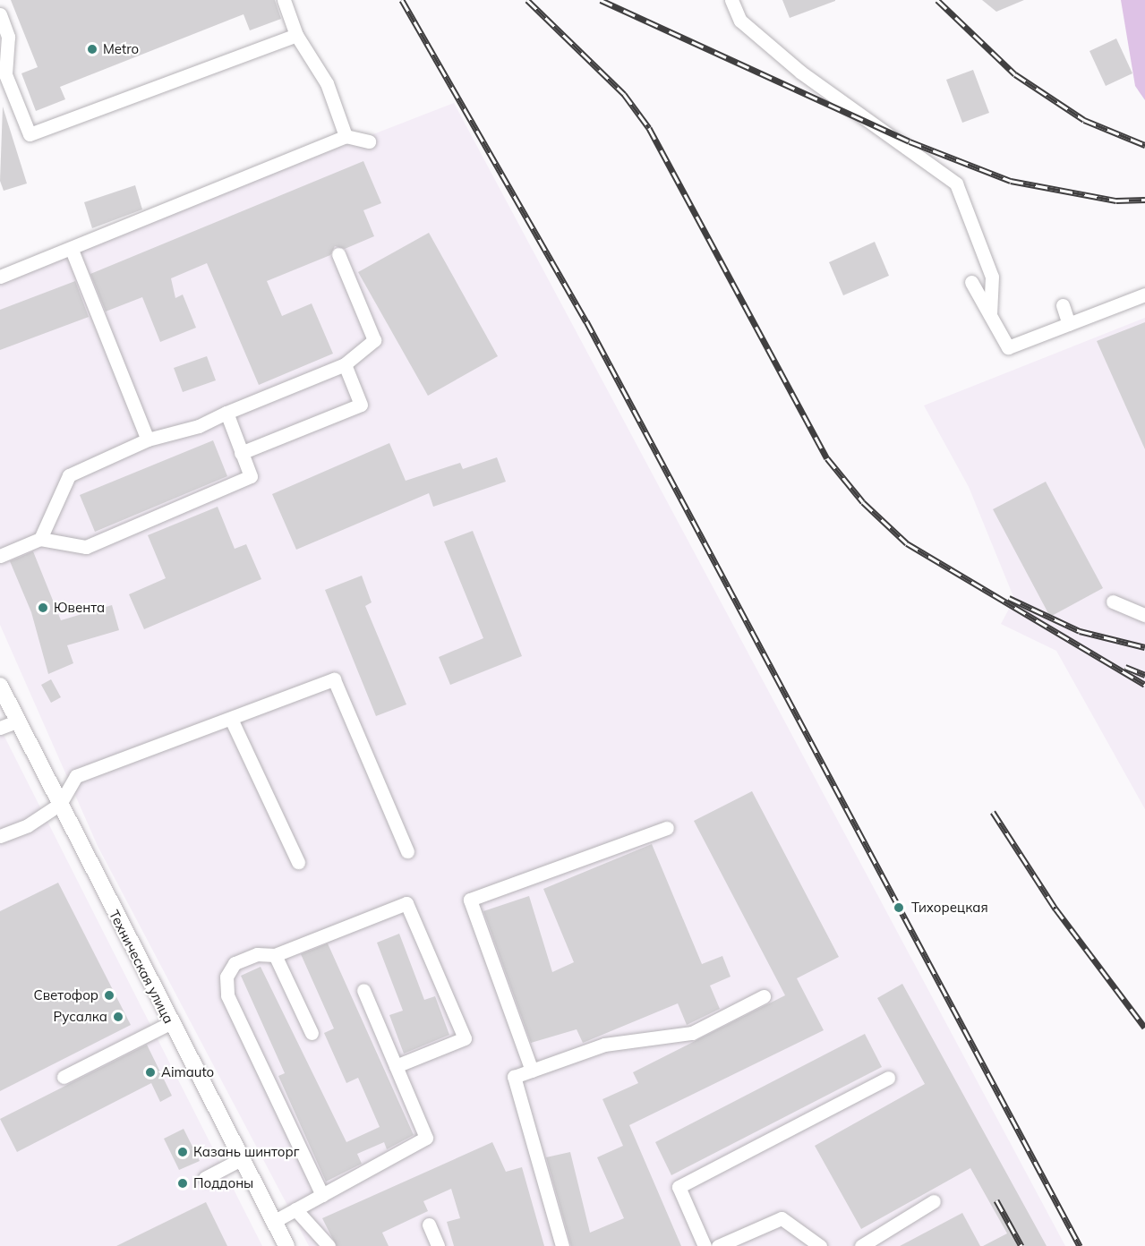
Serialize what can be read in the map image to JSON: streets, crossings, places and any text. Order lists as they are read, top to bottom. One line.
{"streets":{"main road":["Техническая улица"]},"places":["Metro","Ювента","Тихорецкая","Светофор","Русалка","Aimauto","Казань шинторг","Поддоны"]}
